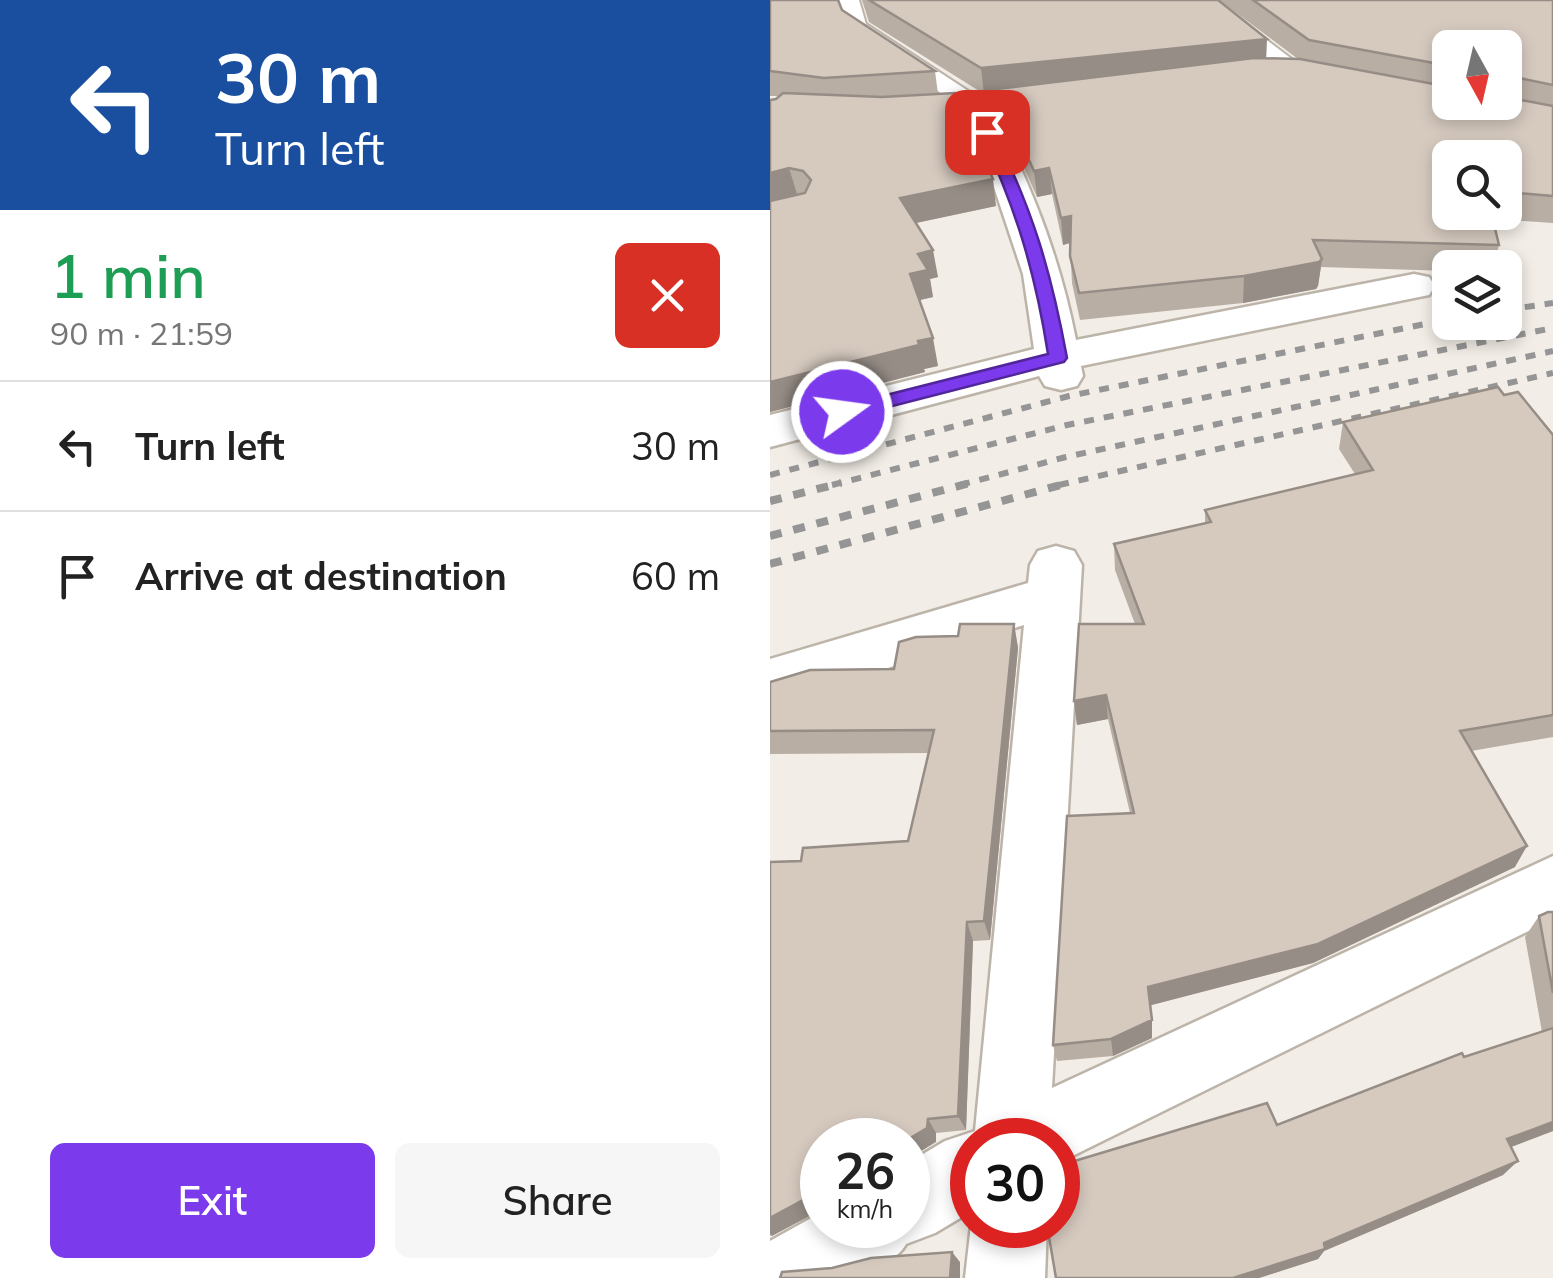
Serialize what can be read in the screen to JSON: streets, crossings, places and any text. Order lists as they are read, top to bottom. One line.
{"north":"bottom","page":{"turn":["30 m","Turn left"],"heading":["1 min","90 m · 21:59"],"list":[{"name":"Turn left","value":"30 m"},{"name":"Arrive at destination","value":"60 m"}],"speed":"26 km/h","limit":"30","buttons":["Exit","Share"]}}
